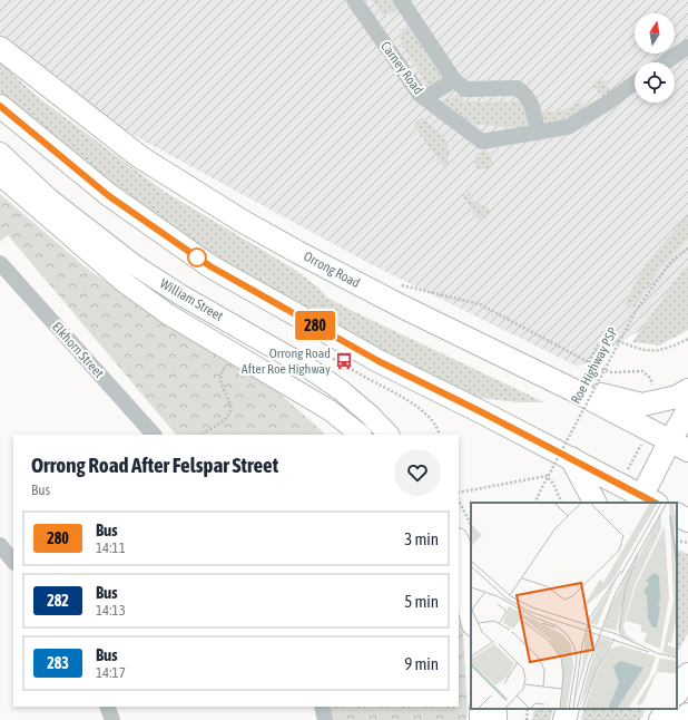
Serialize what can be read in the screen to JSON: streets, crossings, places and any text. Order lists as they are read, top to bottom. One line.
{"streets":{"highway":["Orrong Road"],"main road":["William Street"],"street":["Carney Road","Elkhorn Street"],"path":["Roe Highway PSP"]},"places":{"bus stop":["Orrong Road After Roe Highway"]},"lines":["bus line 280"],"north":"top","page":{"on_map":"280","heading":["Orrong Road After Felspar Street","Bus"],"list":[{"mark":"280","name":"Bus","note":"14:11","value":"3 min"},{"mark":"282","name":"Bus","note":"14:13","value":"5 min"},{"mark":"283","name":"Bus","note":"14:17","value":"9 min"}]}}
